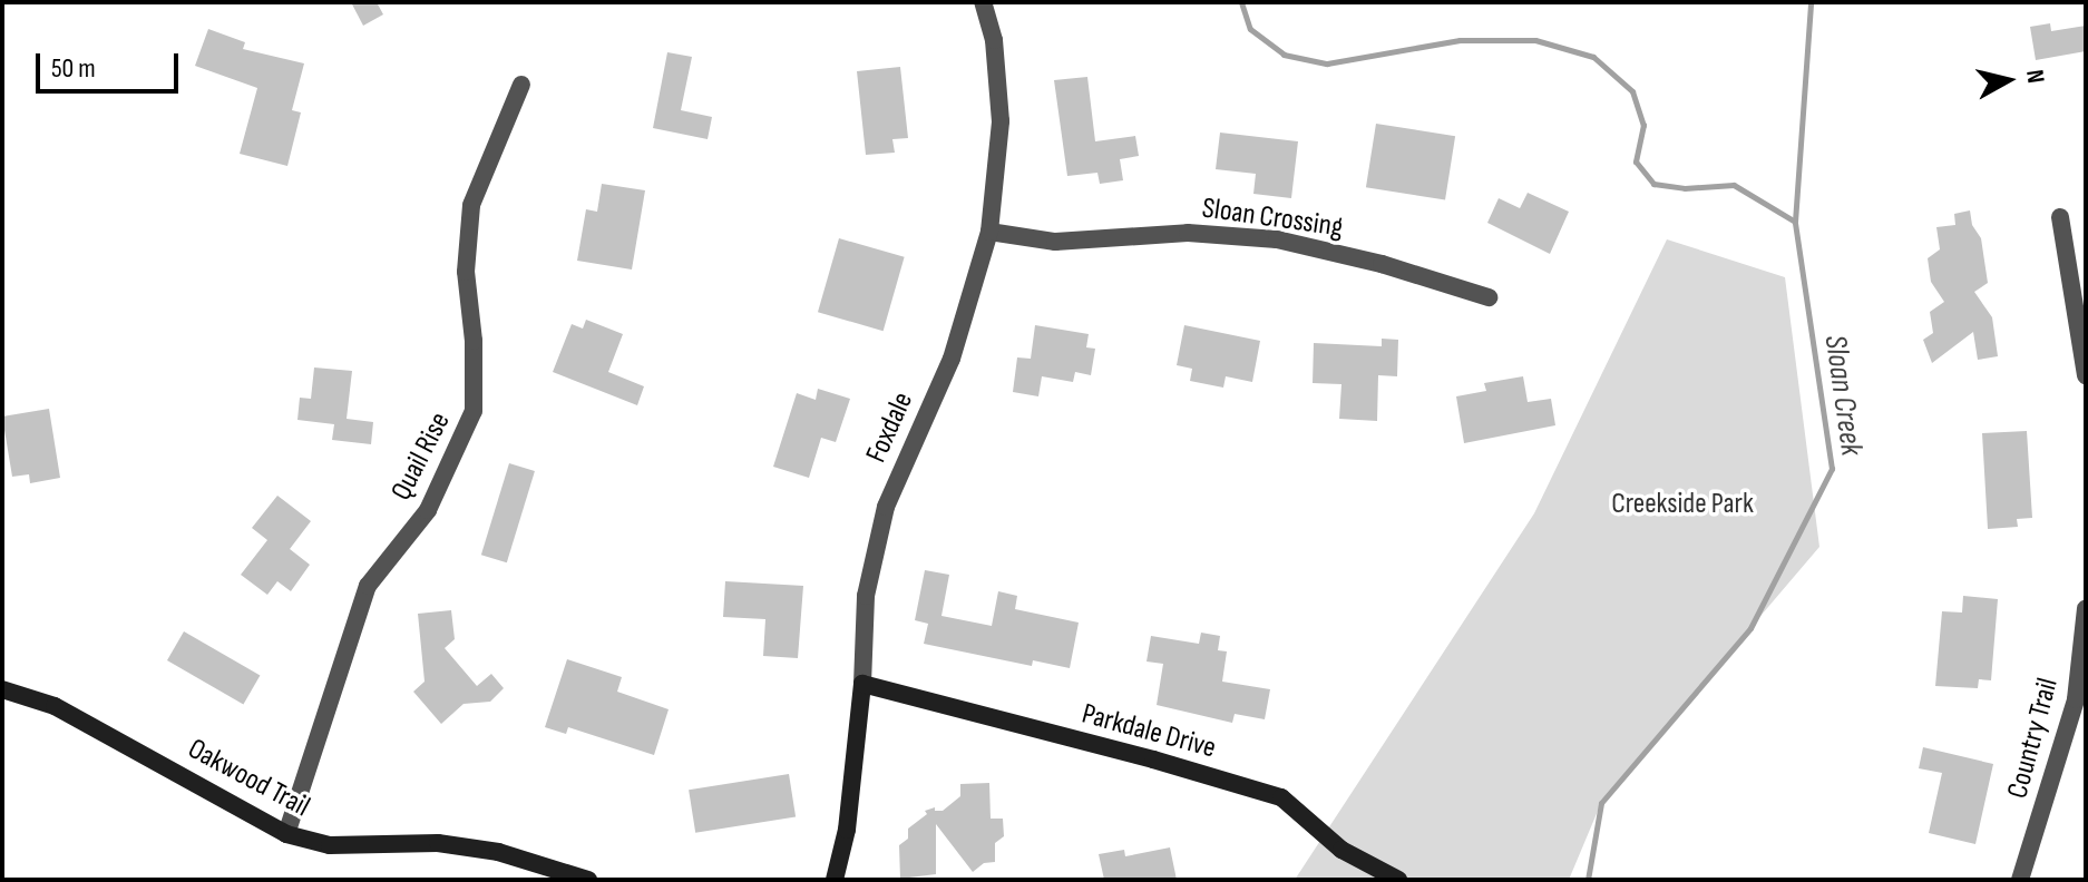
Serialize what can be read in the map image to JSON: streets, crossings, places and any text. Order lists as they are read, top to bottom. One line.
{"streets":{"street":["Sloan Crossing","Foxdale","Quail Rise","Parkdale Drive","Country Trail","Oakwood Trail"]},"crossings":[["Sloan Crossing","Foxdale"],["Foxdale","Parkdale Drive"],["Quail Rise","Oakwood Trail"]],"water":["Sloan Creek"],"parks":["Creekside Park"],"scale_bar":"50 m","north":"right"}
